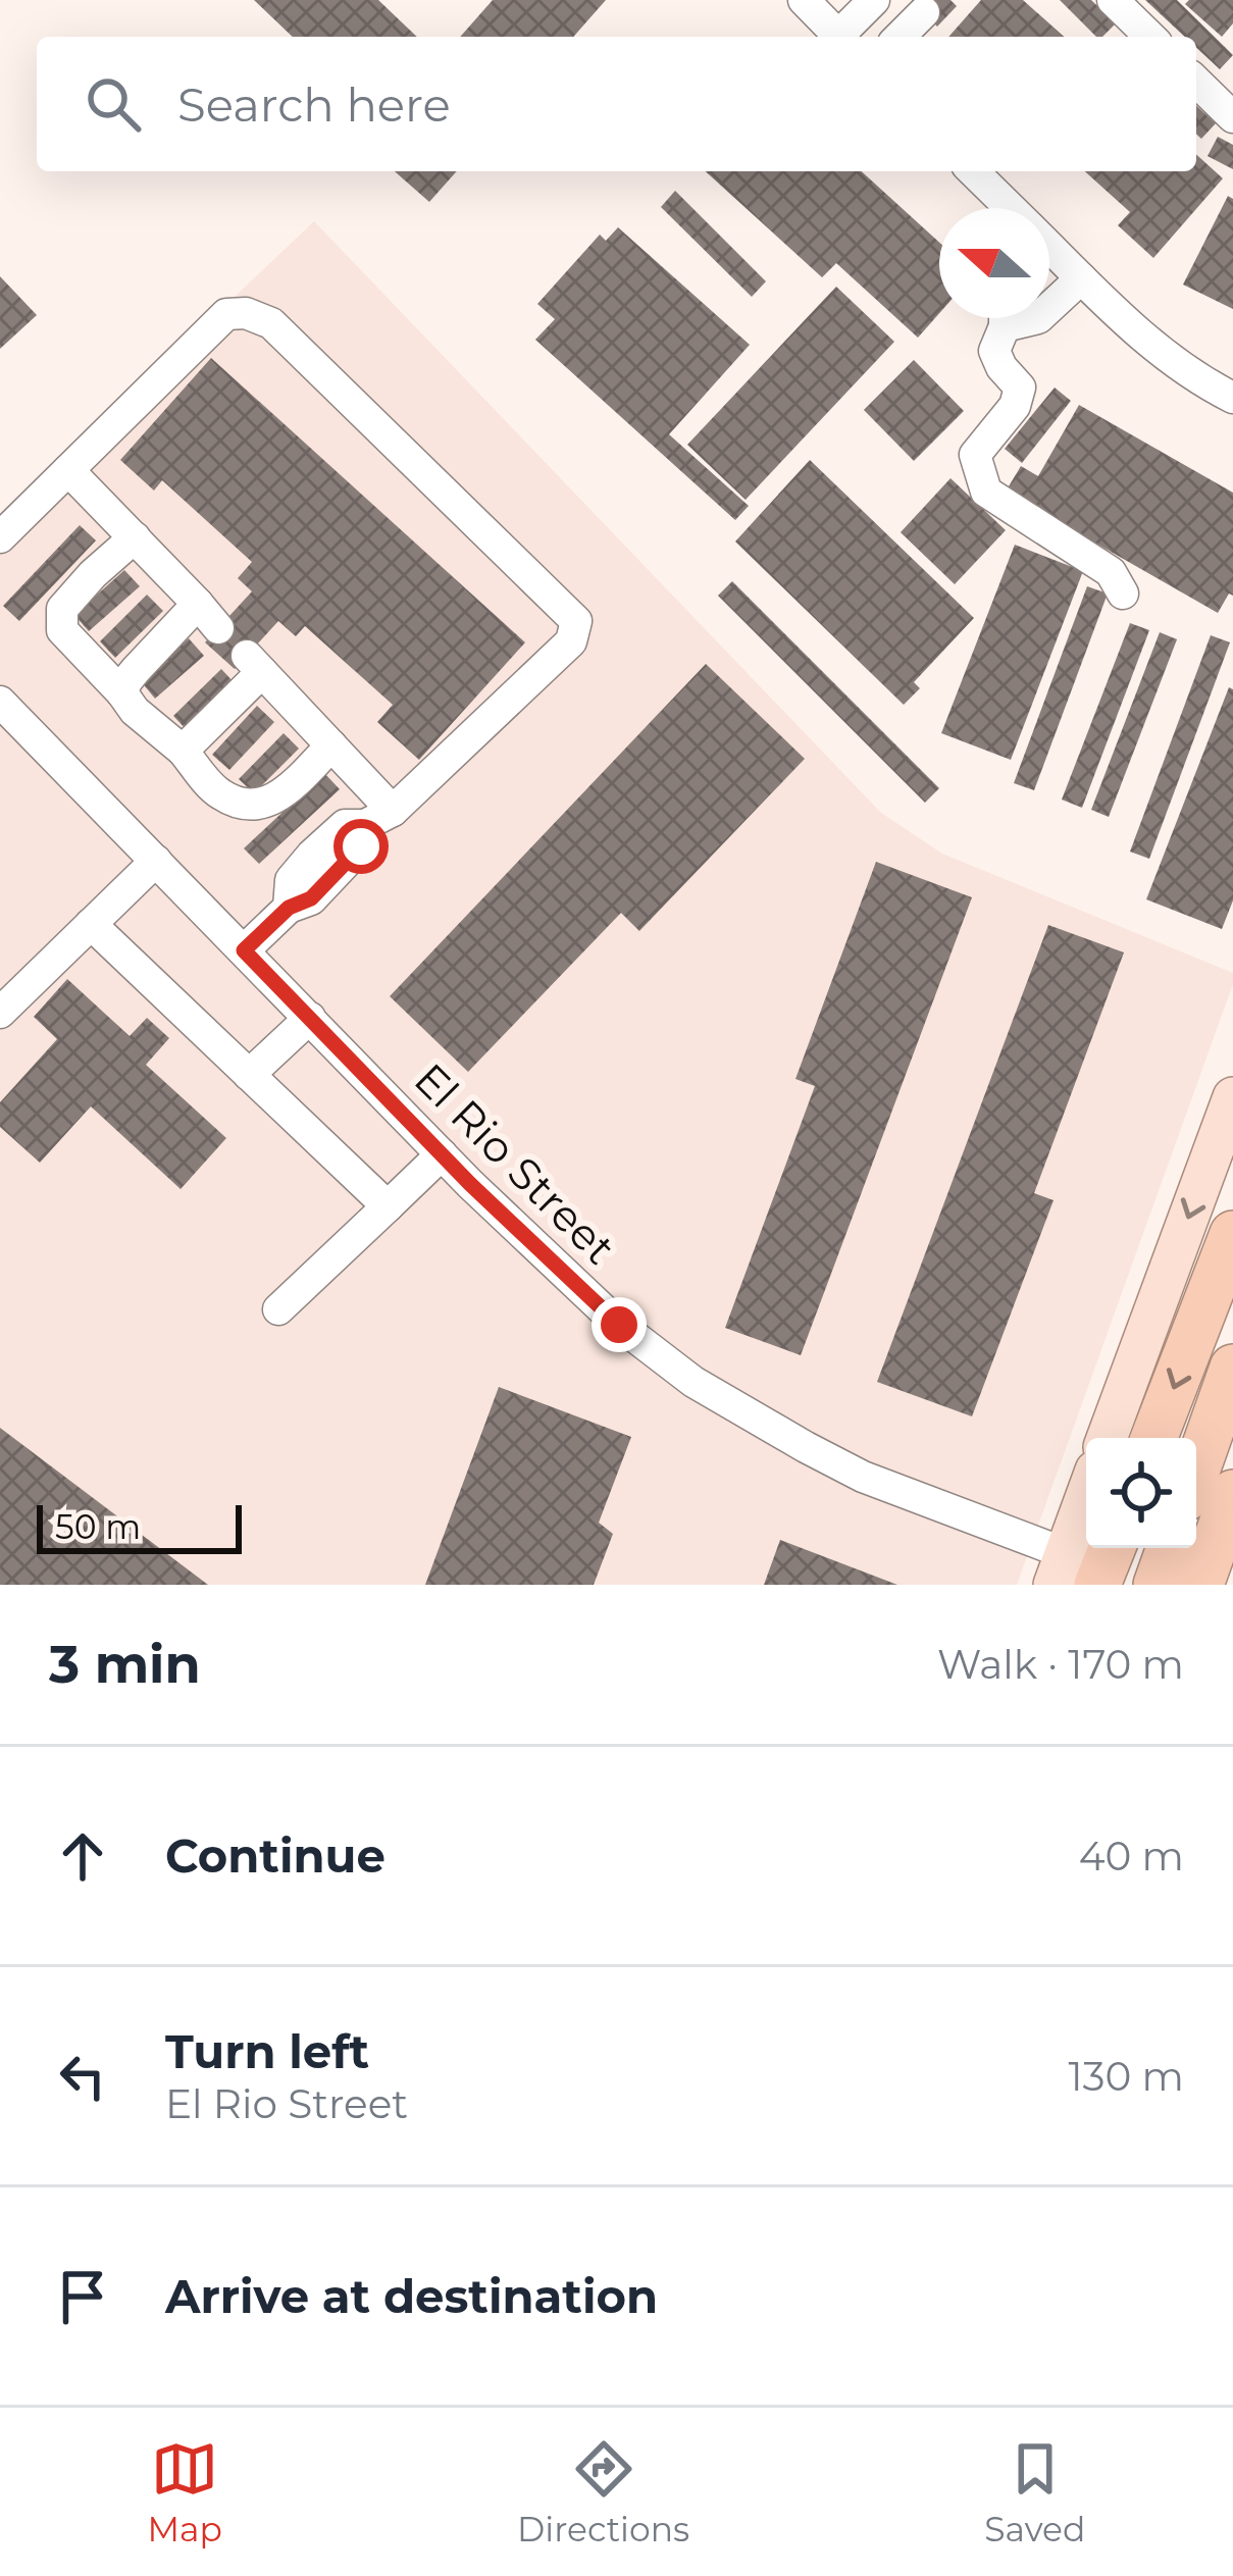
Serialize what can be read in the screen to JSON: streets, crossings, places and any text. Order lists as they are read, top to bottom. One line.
{"streets":{"street":["El Rio Street"]},"scale_bar":"50 m","north":"left","page":{"search":"Search here","scale":"50 m","heading":["3 min","Walk · 170 m"],"list":[["Continue","40 m"],["Turn left","El Rio Street","130 m"],"Arrive at destination"],"nav":["Map","Directions","Saved"]}}
